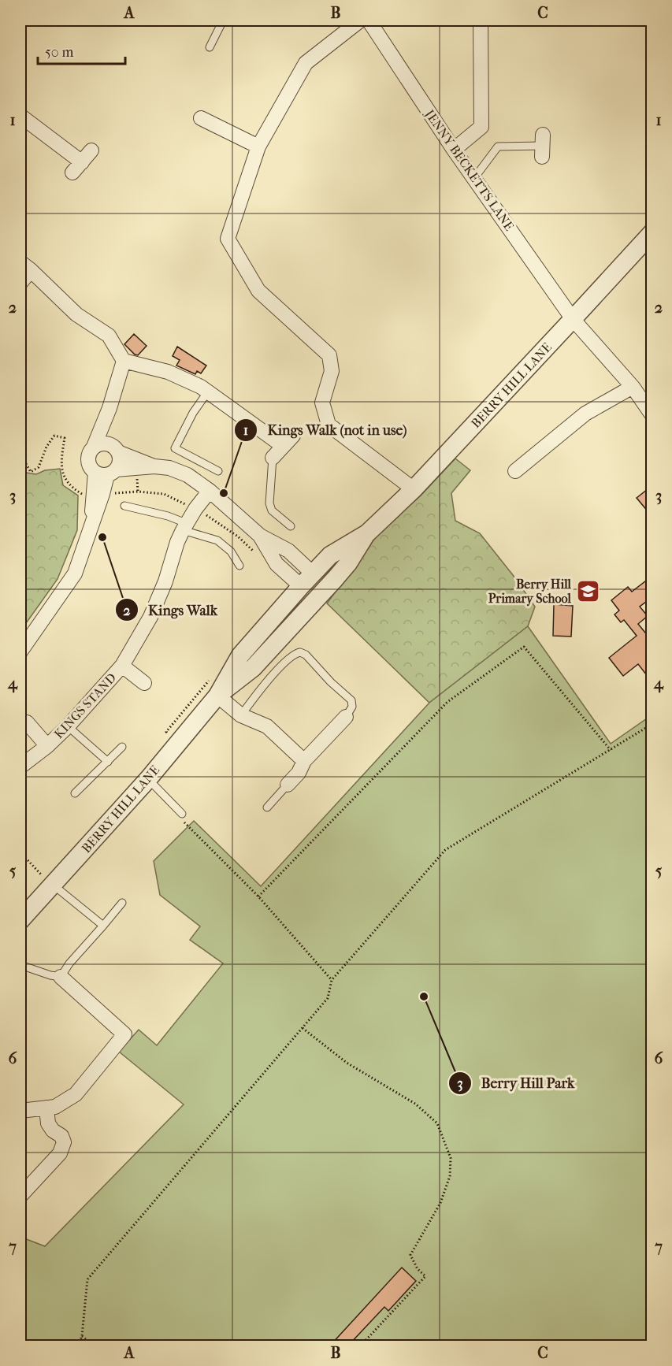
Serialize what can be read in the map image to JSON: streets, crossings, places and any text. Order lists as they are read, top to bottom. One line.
{"streets":{"street":["JENNY BECKETTS LANE","BERRY HILL LANE","KINGS STAND"]},"crossings":[["JENNY BECKETTS LANE","BERRY HILL LANE"]],"places":{"other":["Kings Walk (not in use)","Kings Walk","Berry Hill Park"],"school or university":["Berry Hill Primary School"]},"scale_bar":"50 m","grid":{"columns":["A","B","C"],"rows":["1","2","3","4","5","6","7"]}}
